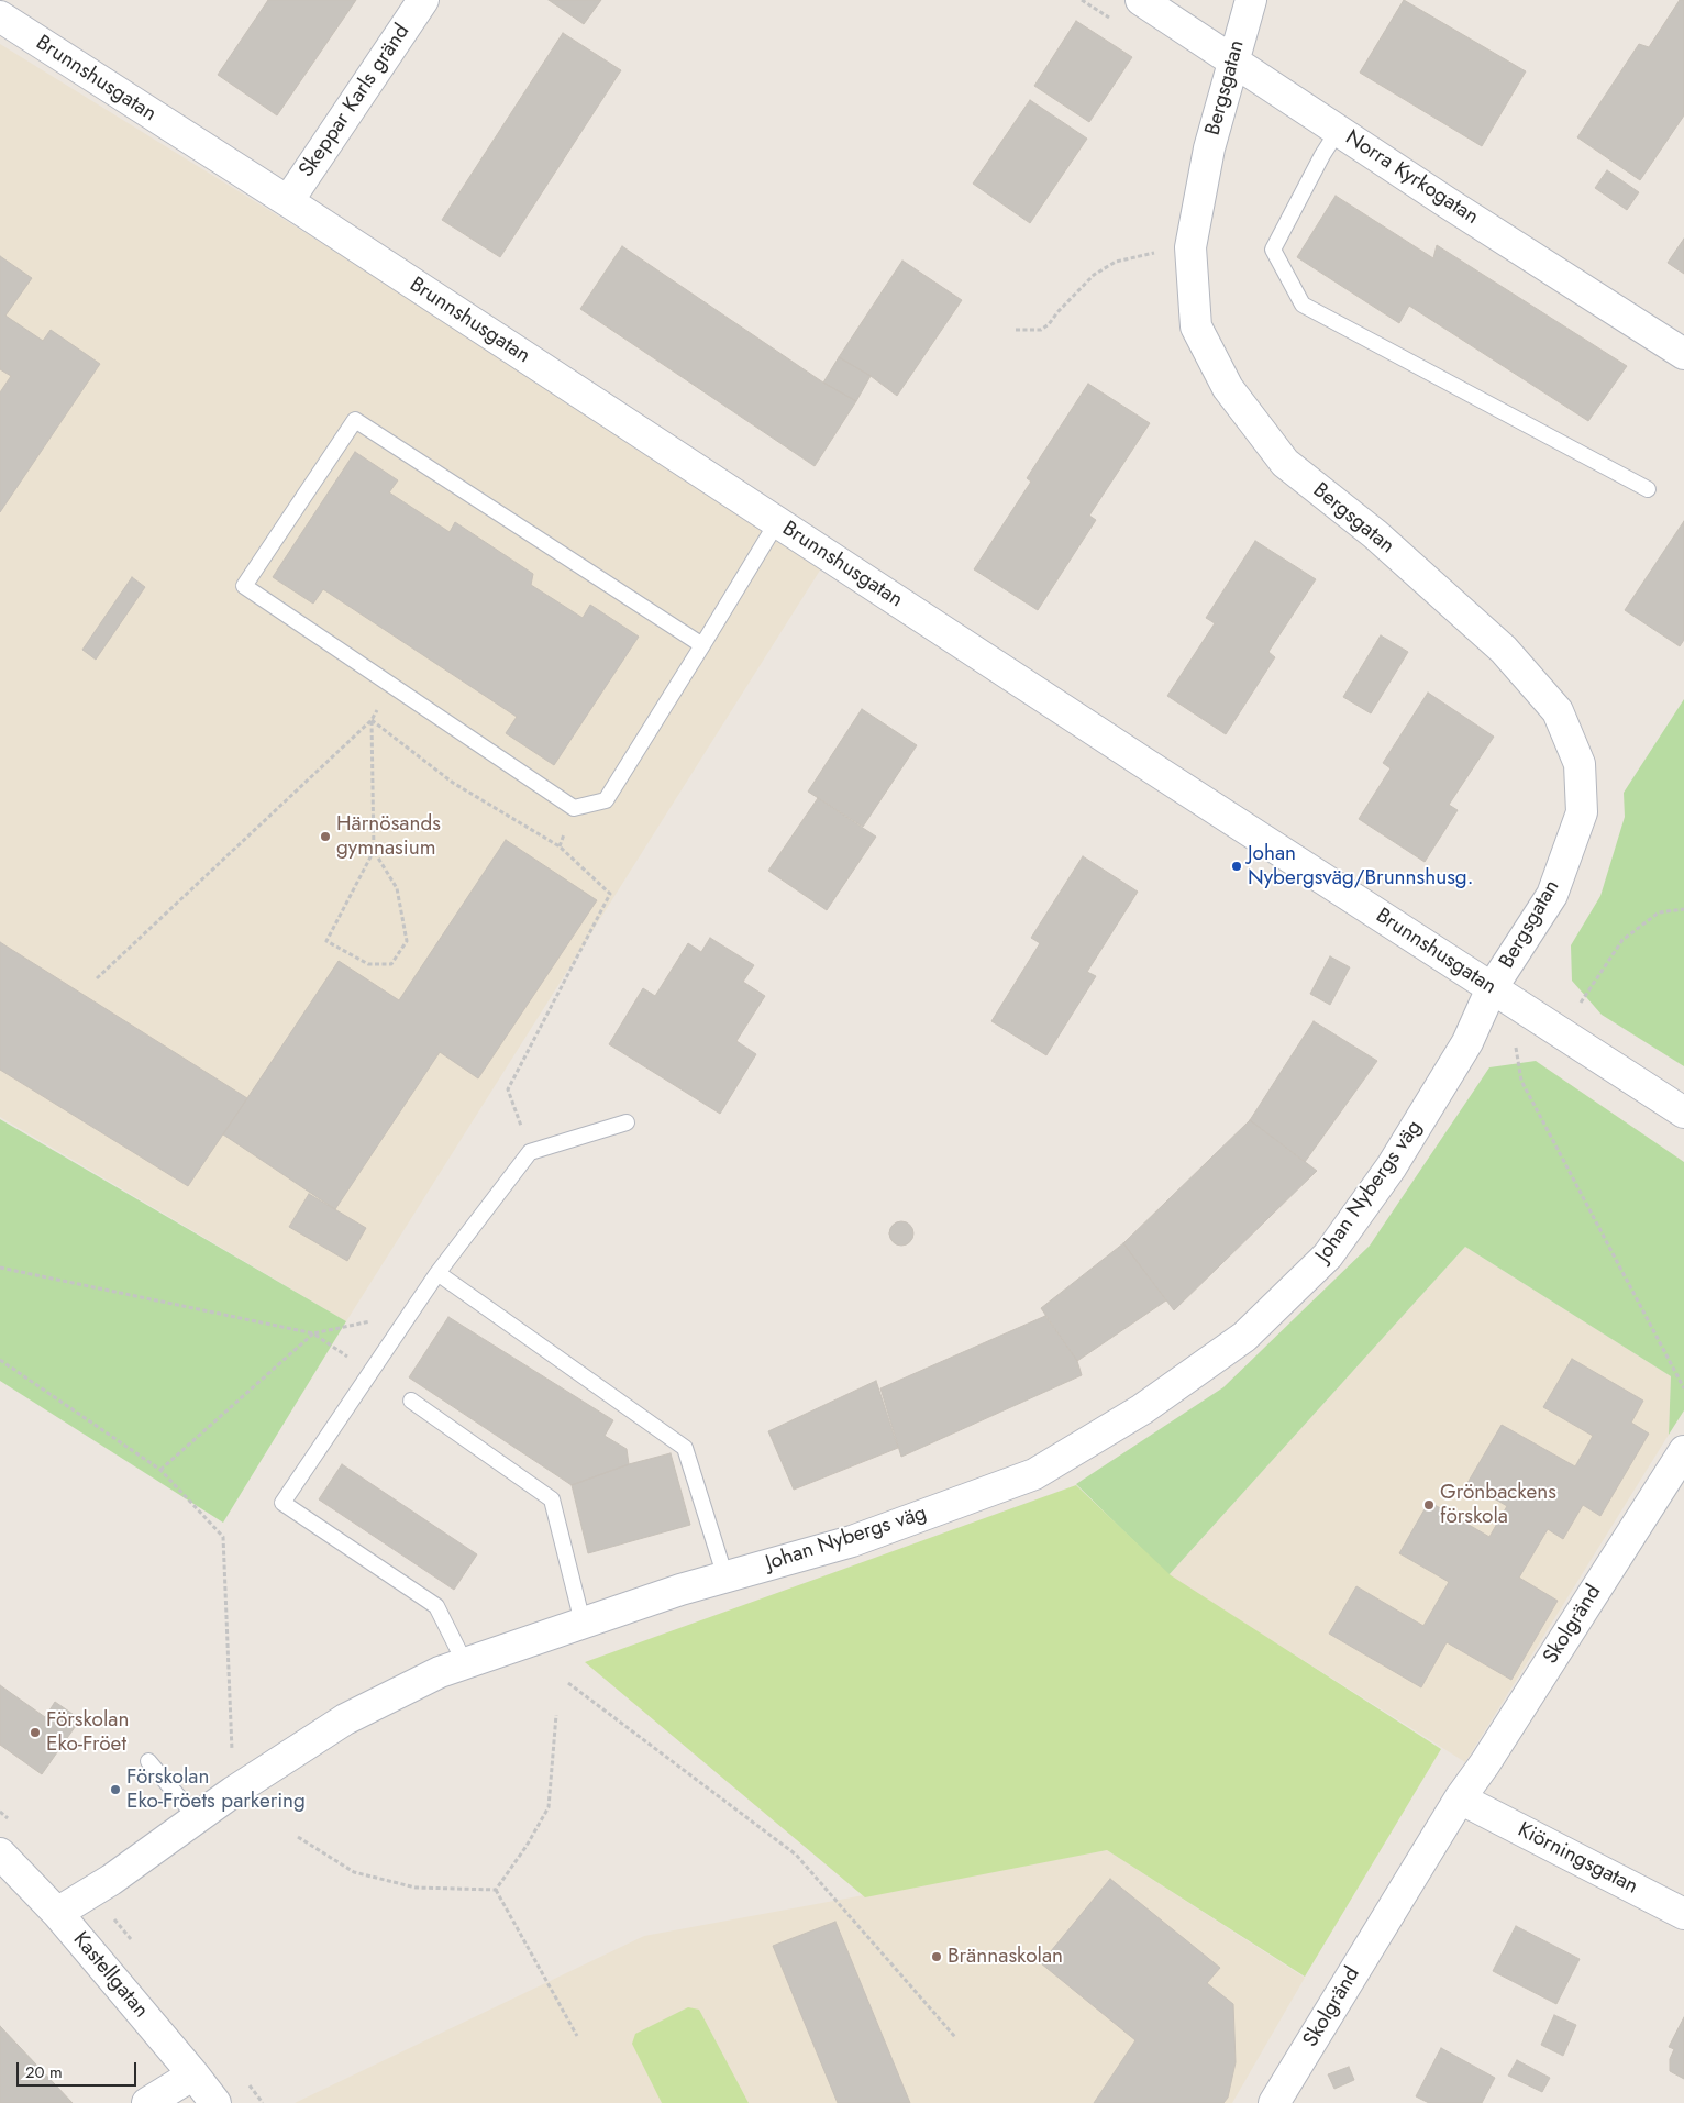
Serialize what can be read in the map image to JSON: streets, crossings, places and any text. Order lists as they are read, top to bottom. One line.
{"streets":{"street":["Brunnshusgatan","Bergsgatan","Skeppar Karls gränd","Norra Kyrkogatan","Johan Nybergs väg","Skolgränd","Kiörningsgatan","Kastellgatan"]},"crossings":[["Brunnshusgatan","Bergsgatan"],["Brunnshusgatan","Skeppar Karls gränd"],["Brunnshusgatan","Johan Nybergs väg"],["Bergsgatan","Norra Kyrkogatan"],["Bergsgatan","Johan Nybergs väg"],["Johan Nybergs väg","Kastellgatan"],["Skolgränd","Kiörningsgatan"]],"places":["Härnösands gymnasium","Johan Nybergsväg/Brunnshusg.","Grönbackens förskola","Förskolan Eko-Fröet","Förskolan Eko-Fröets parkering","Brännaskolan"],"scale_bar":"20 m"}
